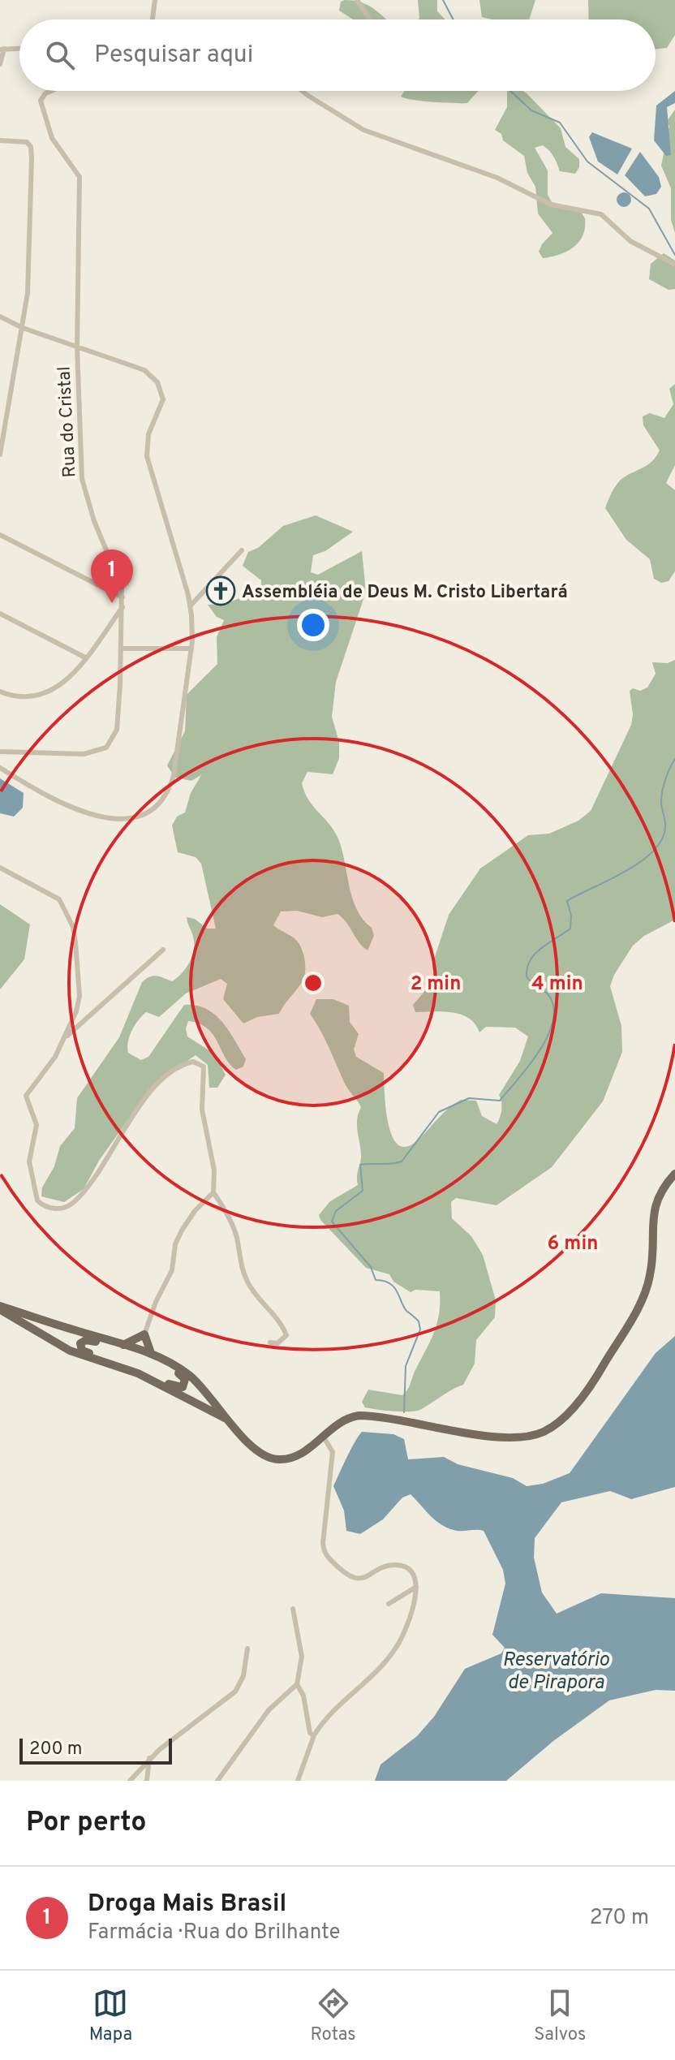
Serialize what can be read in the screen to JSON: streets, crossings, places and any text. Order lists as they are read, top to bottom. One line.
{"streets":{"street":["Rua do Cristal"]},"water":["Reservatório de Pirapora"],"places":{"church":["Assembléia de Deus M. Cristo Libertará"]},"scale_bar":"200 m","page":{"search":"Pesquisar aqui","pins":"1","scale":"200 m","heading":"Por perto","list":[{"mark":"1","name":"Droga Mais Brasil","note":"Farmácia · Rua do Brilhante","value":"270 m"}],"nav":["Mapa","Rotas","Salvos"]},"rings":["2 min","4 min","6 min"]}
